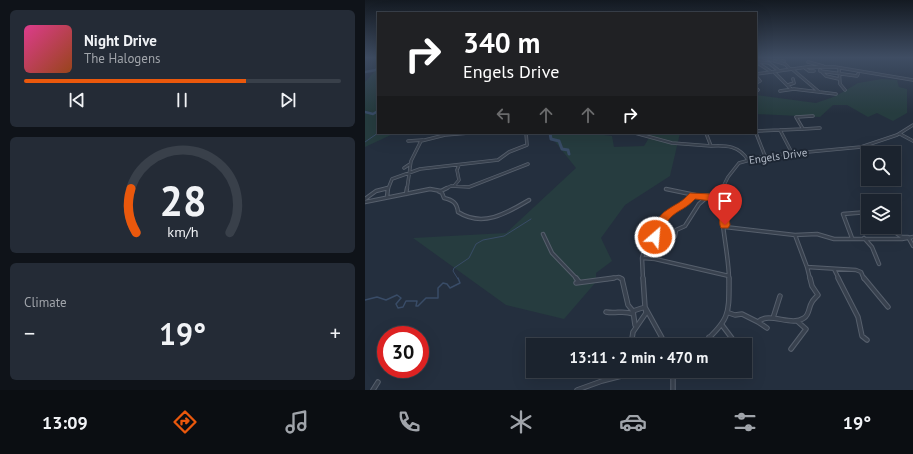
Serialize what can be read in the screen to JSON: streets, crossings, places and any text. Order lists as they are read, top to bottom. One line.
{"streets":{"street":["Engels Drive"]},"page":{"turn":["340 m","Engels Drive"],"song":["Night Drive","The Halogens"],"tile":"Climate","heat":["−","19°","+"],"limit":"30","trip":"13:11 · 2 min · 470 m","tabs":["13:09","19°"],"gauge":["28","km/h"]}}
